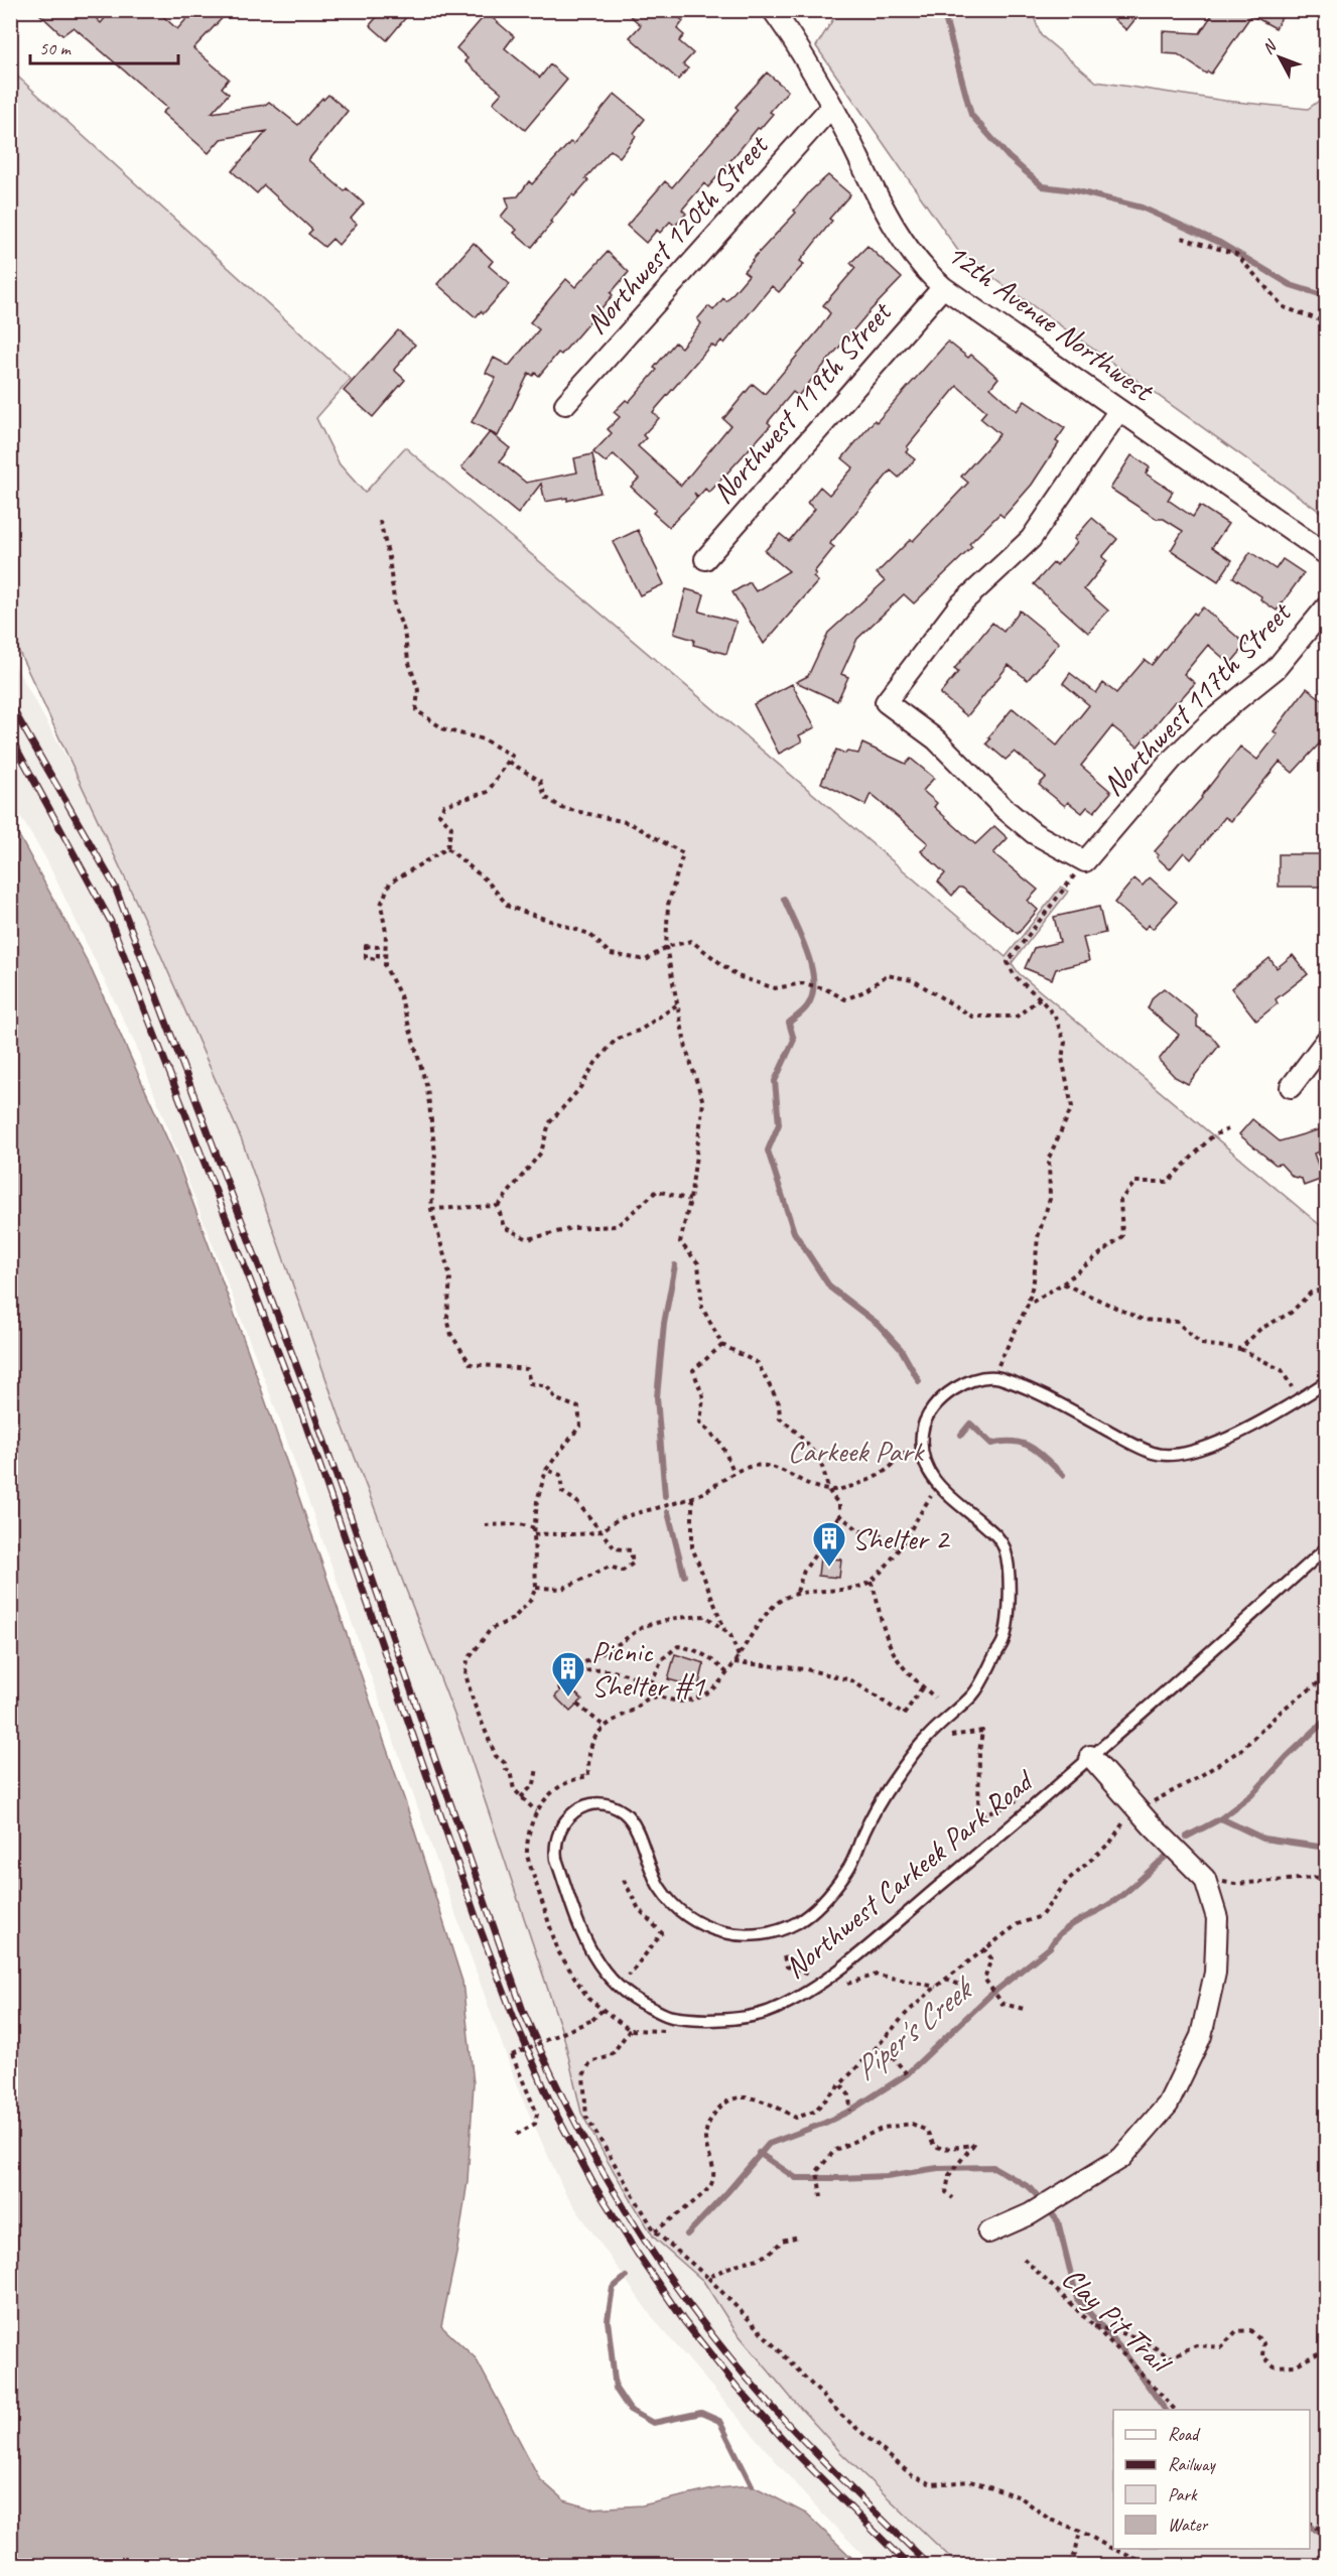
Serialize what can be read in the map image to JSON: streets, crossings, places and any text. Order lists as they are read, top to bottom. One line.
{"streets":{"street":["Northwest 120th Street","12th Avenue Northwest","Northwest 119th Street","Northwest 117th Street"],"lane":["Northwest Carkeek Park Road"],"path":["Clay Pit Trail"]},"crossings":[["Northwest 120th Street","12th Avenue Northwest"],["12th Avenue Northwest","Northwest 119th Street"]],"water":["Piper's Creek"],"parks":["Carkeek Park"],"places":{"building":["Shelter 2","Picnic Shelter #1"]},"legend":["Road","Railway","Park","Water"],"scale_bar":"50 m","north":"top left"}
